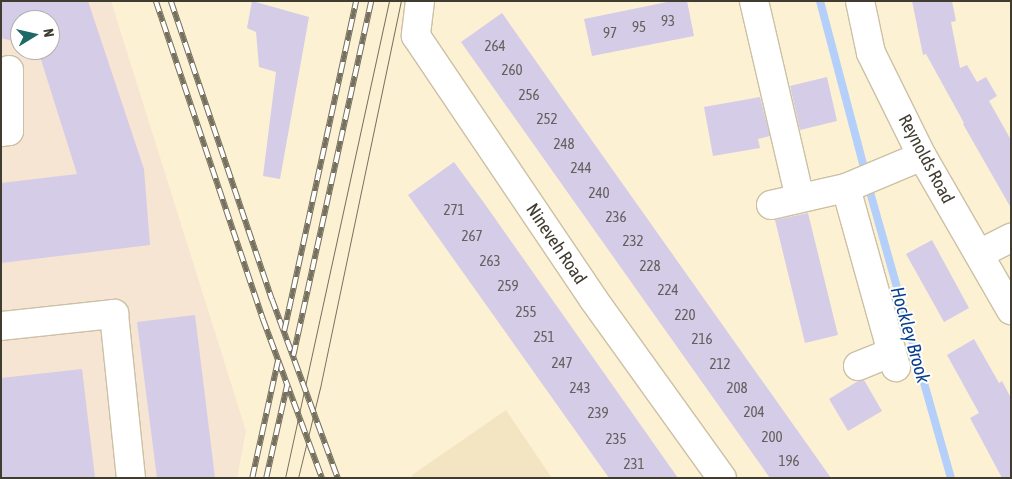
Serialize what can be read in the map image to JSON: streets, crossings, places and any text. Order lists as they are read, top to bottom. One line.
{"streets":{"street":["Reynolds Road","Nineveh Road"]},"water":["Hockley Brook"],"house_numbers":["93","95","97","264","260","256","252","248","244","240","271","236","267","232","263","228","259","224","255","220","251","216","247","212","243","208","204","239","200","235","196","231"],"north":"right"}
